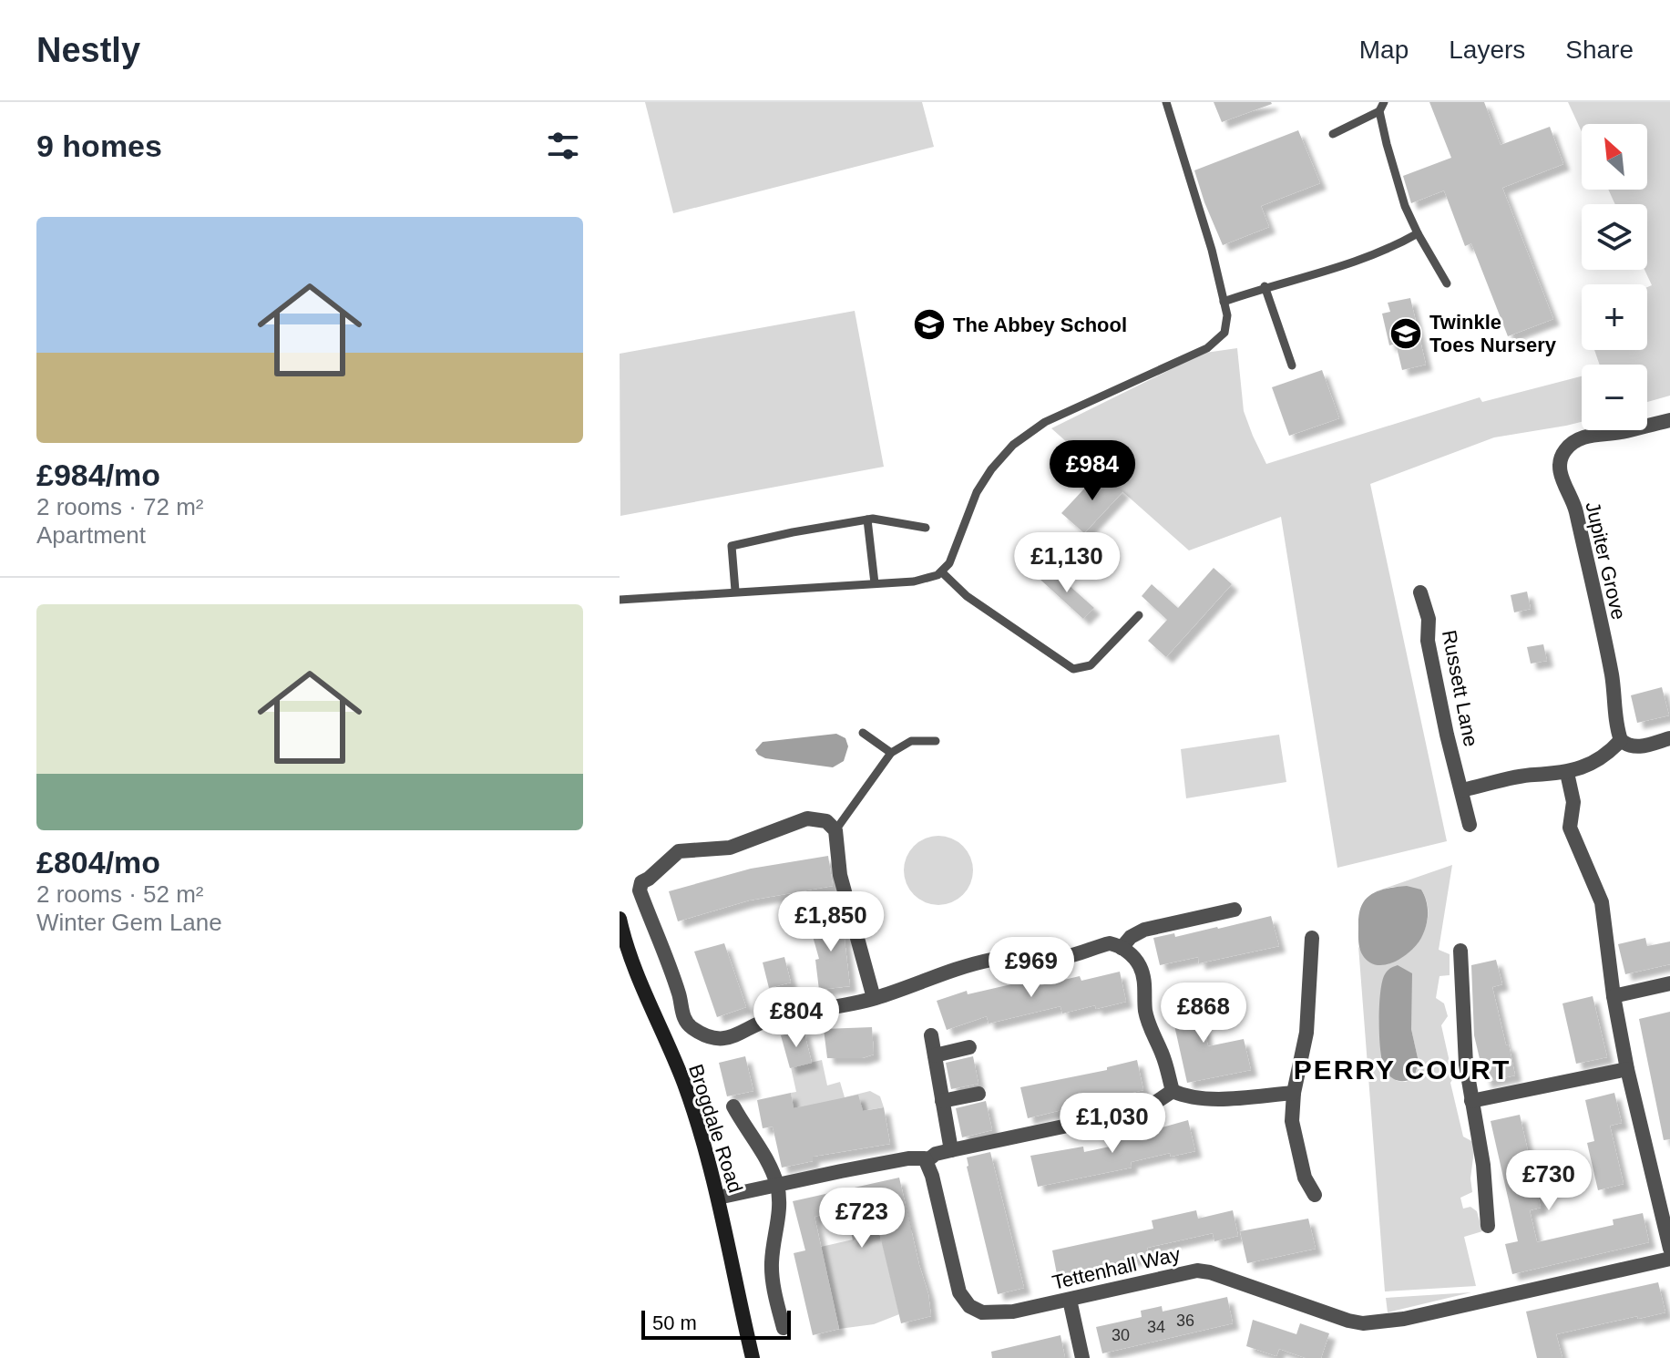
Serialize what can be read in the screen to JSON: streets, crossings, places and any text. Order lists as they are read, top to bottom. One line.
{"streets":{"street":["Jupiter Grove","Russett Lane","Brogdale Road","Tettenhall Way"]},"districts":["PERRY COURT"],"places":{"school or university":["The Abbey School","Twinkle Toes Nursery"]},"house_numbers":["36","34","30"],"scale_bar":"50 m","north":"top left","page":{"header":"Nestly","nav":["Map","Layers","Share"],"heading":"9 homes","map_buttons":["+","−"],"list":[{"name":"£984/mo","note":"2 rooms · 72 m² · Apartment"},{"name":"£804/mo","note":"2 rooms · 52 m² · Winter Gem Lane"}],"price":["£984","£1,130","£1,850","£969","£868","£804","£1,030","£730","£723"],"scale":"50 m"}}
